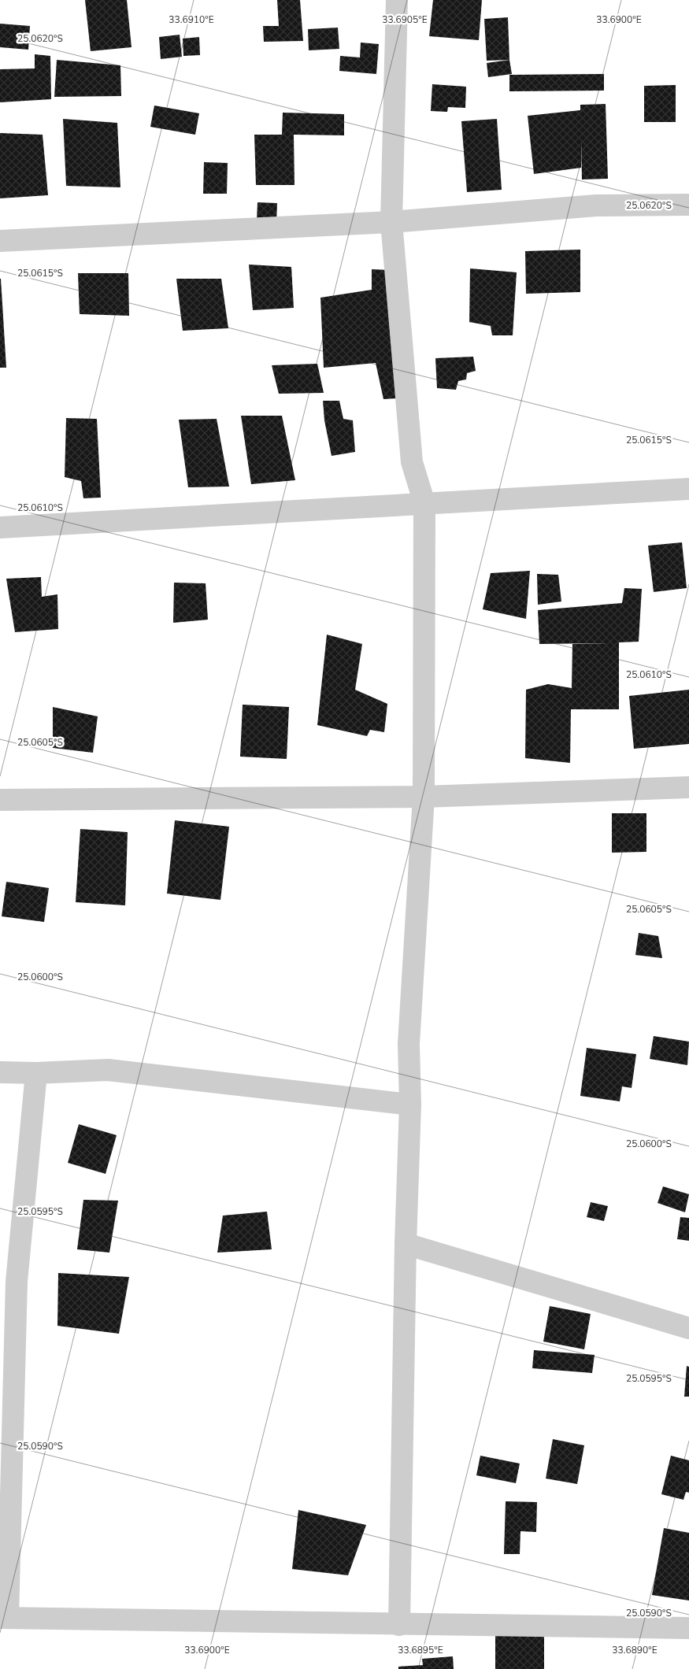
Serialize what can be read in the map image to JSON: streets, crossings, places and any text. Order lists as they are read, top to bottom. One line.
{"coordinates":["33.6910°E","33.6905°E","33.6900°E","25.0620°S","25.0615°S","25.0610°S","25.0605°S","25.0600°S","25.0595°S","25.0590°S","33.6895°E","33.6890°E"]}
